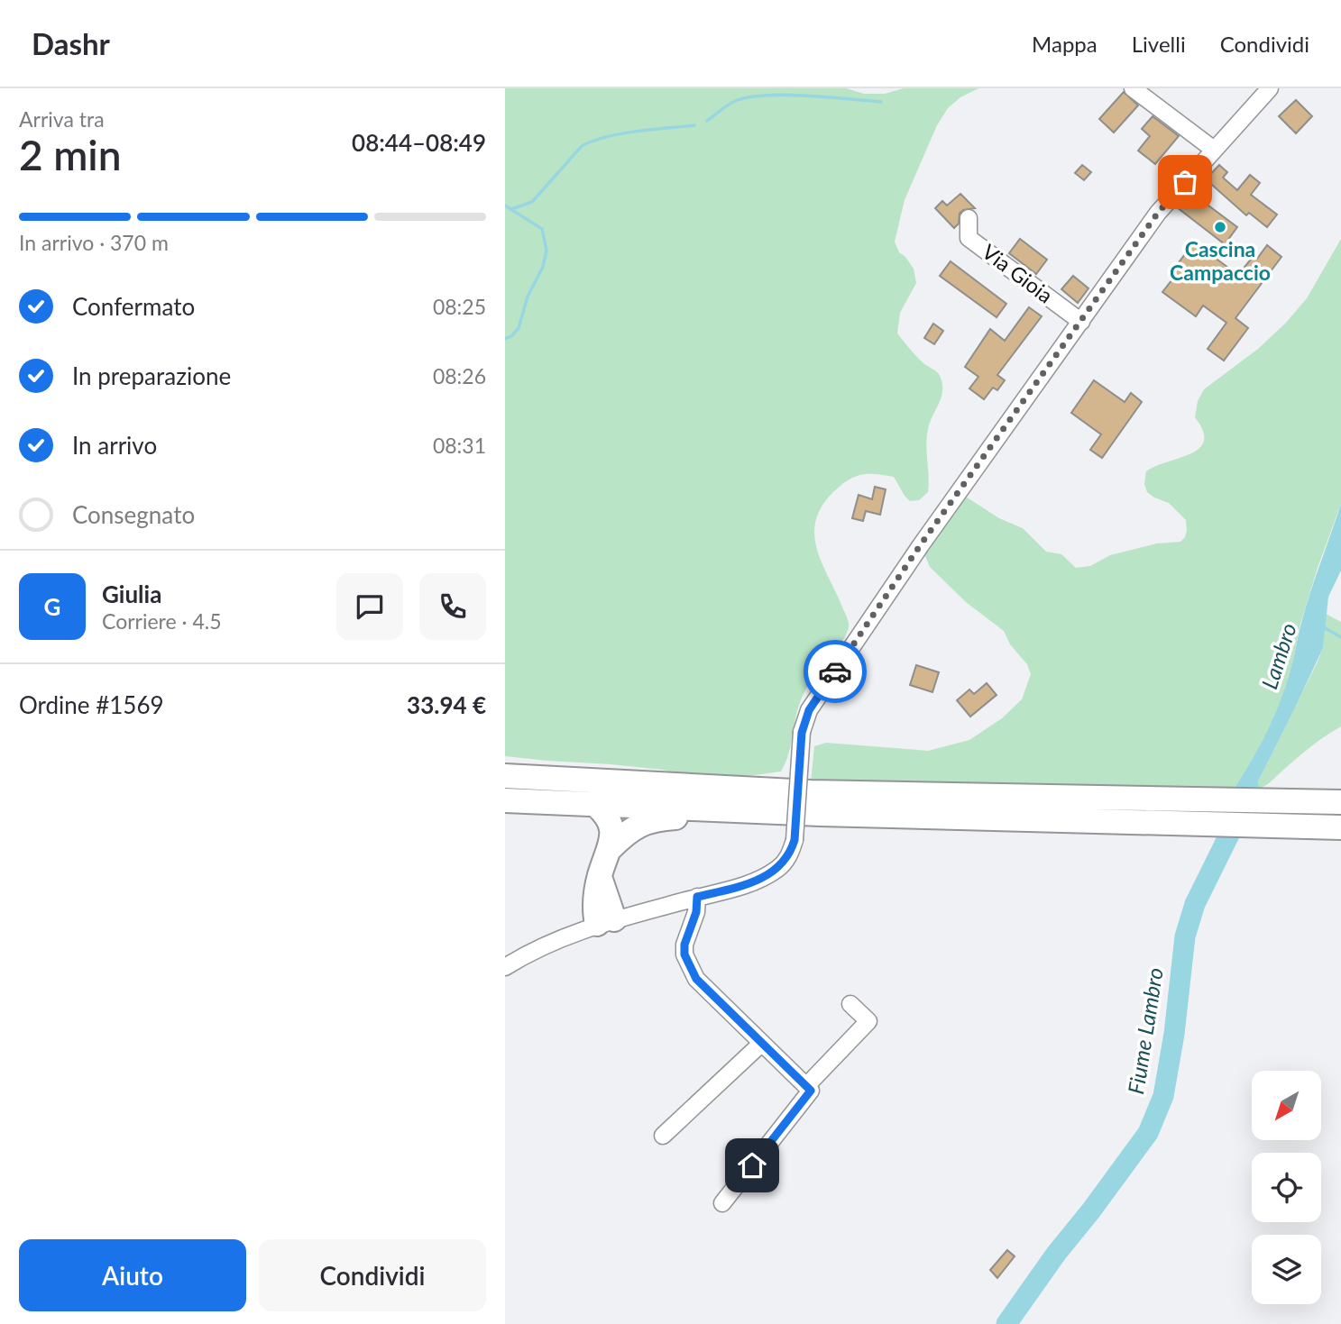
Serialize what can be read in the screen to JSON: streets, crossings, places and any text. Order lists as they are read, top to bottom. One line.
{"streets":{"street":["Via Gioia"]},"water":["Lambro","Fiume Lambro"],"places":["Cascina Campaccio"],"north":"bottom left","page":{"header":"Dashr","nav":["Mappa","Livelli","Condividi"],"heading":["2 min","Arriva tra","08:44–08:49"],"panel":["Giulia","Corriere · 4.5","Ordine #1569","33.94 €"],"bar":"In arrivo · 370 m","list":[["Confermato","08:25"],["In preparazione","08:26"],["In arrivo","08:31"],"Consegnato"],"round":"G","buttons":["Aiuto","Condividi"]}}
